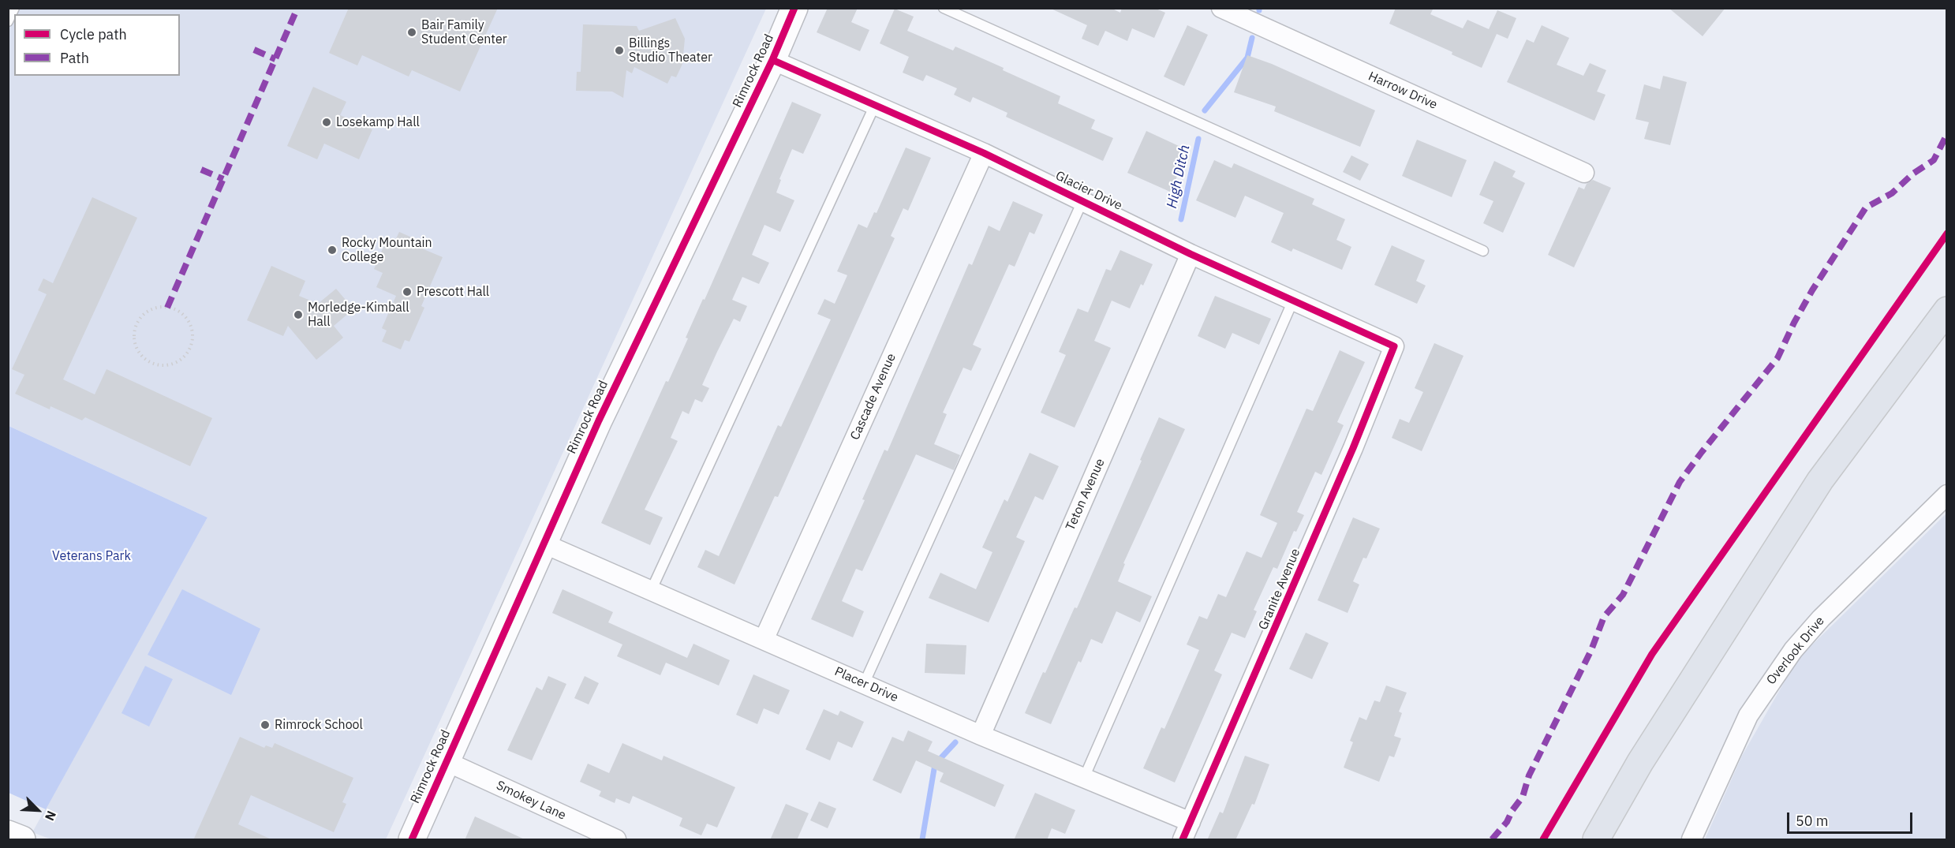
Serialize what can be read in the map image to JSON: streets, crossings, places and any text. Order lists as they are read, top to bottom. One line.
{"streets":{"main road":["Rimrock Road"],"street":["Harrow Drive","Glacier Drive","Cascade Avenue","Teton Avenue","Granite Avenue","Overlook Drive","Placer Drive","Smokey Lane"]},"crossings":[["Rimrock Road","Glacier Drive"],["Rimrock Road","Placer Drive"],["Rimrock Road","Smokey Lane"],["Glacier Drive","Cascade Avenue"],["Glacier Drive","Teton Avenue"],["Glacier Drive","Granite Avenue"],["Cascade Avenue","Placer Drive"],["Teton Avenue","Placer Drive"],["Granite Avenue","Placer Drive"]],"water":["High Ditch"],"parks":["Veterans Park"],"places":["Bair Family Student Center","Billings Studio Theater","Losekamp Hall","Rocky Mountain College","Prescott Hall","Morledge-Kimball Hall","Rimrock School"],"legend":["Cycle path","Path"],"scale_bar":"50 m","north":"bottom right"}
